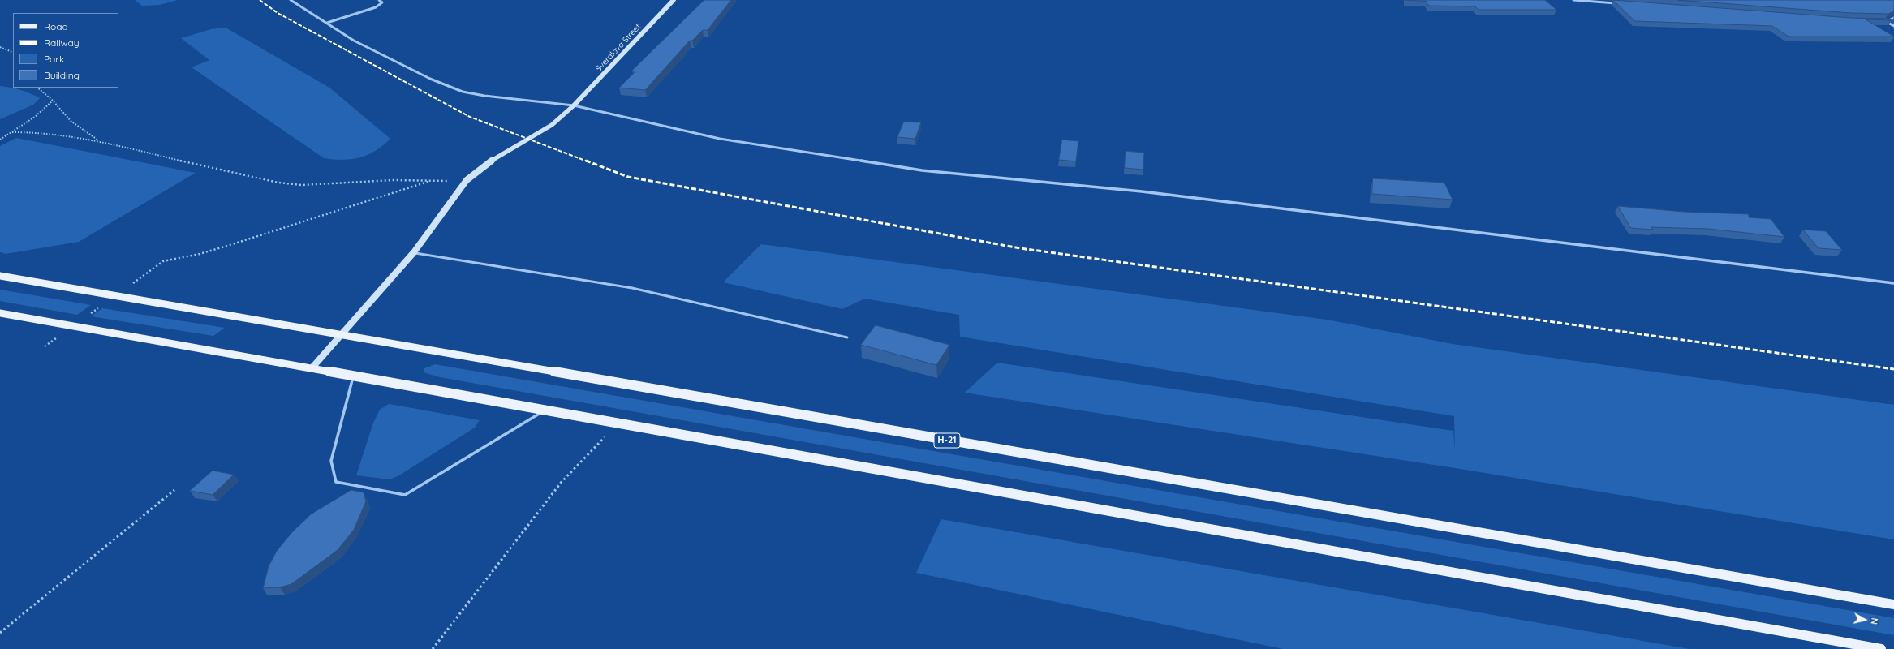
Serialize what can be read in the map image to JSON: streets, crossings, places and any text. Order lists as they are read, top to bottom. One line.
{"streets":{"main road":["Н-21"],"street":["Sverdlova Street"]},"crossings":[["Sverdlova Street","Н-21"]],"legend":["Road","Railway","Park","Building"],"north":"right"}
